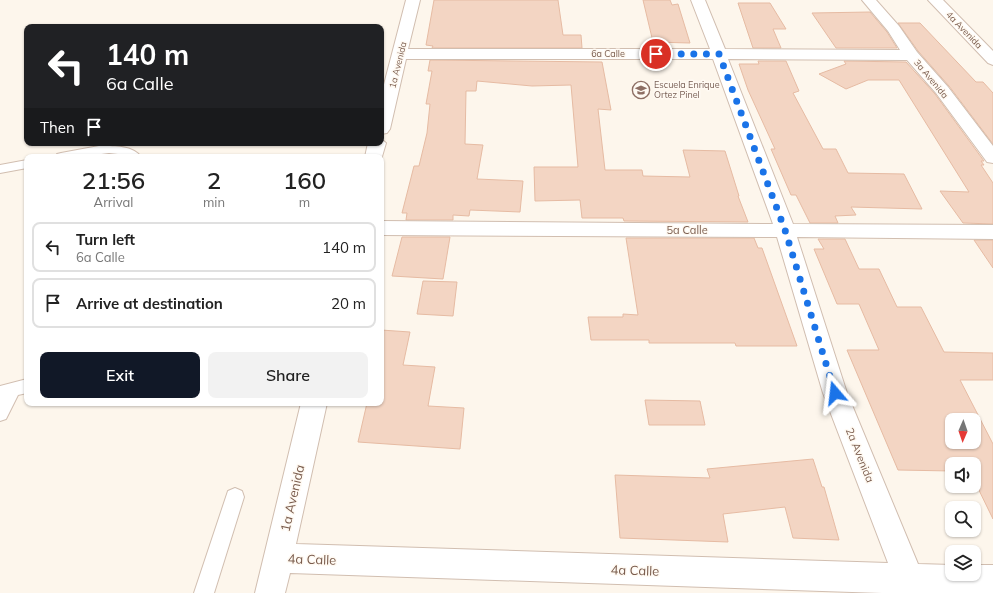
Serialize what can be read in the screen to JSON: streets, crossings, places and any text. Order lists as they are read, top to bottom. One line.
{"streets":{"street":["4a Avenida","6a Calle","1a Avenida","3a Avenida","5a Calle","2a Avenida","4a Calle"]},"crossings":[["6a Calle","1a Avenida"],["6a Calle","3a Avenida"],["6a Calle","2a Avenida"],["1a Avenida","4a Calle"],["5a Calle","2a Avenida"],["2a Avenida","4a Calle"]],"places":{"school or university":["Escuela Enrique Ortez Pinel"]},"north":"bottom","page":{"turn":["140 m","6a Calle"],"then":"Then","eta":["21:56","Arrival","2","min","160","m"],"list":[{"name":"Turn left","note":"6a Calle","value":"140 m"},{"name":"Arrive at destination","value":"20 m"}],"buttons":["Exit","Share"]}}
